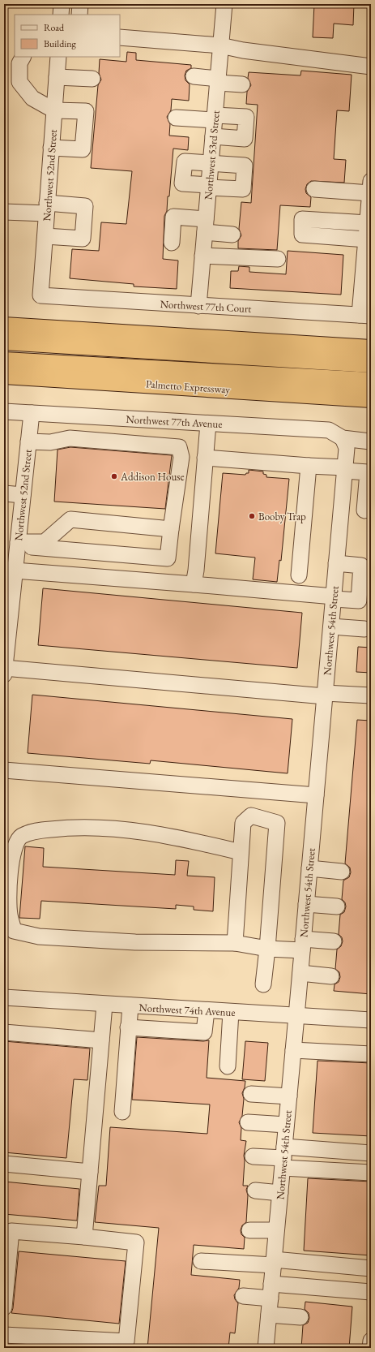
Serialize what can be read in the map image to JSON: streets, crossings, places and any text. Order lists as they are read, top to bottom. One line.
{"streets":{"highway":["Palmetto Expressway"],"street":["Northwest 53rd Street","Northwest 52nd Street","Northwest 77th Court","Northwest 77th Avenue","Northwest 54th Street","Northwest 74th Avenue"]},"crossings":[["Northwest 53rd Street","Northwest 77th Court"],["Northwest 52nd Street","Northwest 77th Court"],["Northwest 52nd Street","Northwest 77th Avenue"],["Northwest 77th Avenue","Northwest 54th Street"],["Northwest 54th Street","Northwest 74th Avenue"]],"places":["Addison House","Booby Trap"],"legend":["Road","Building"]}
